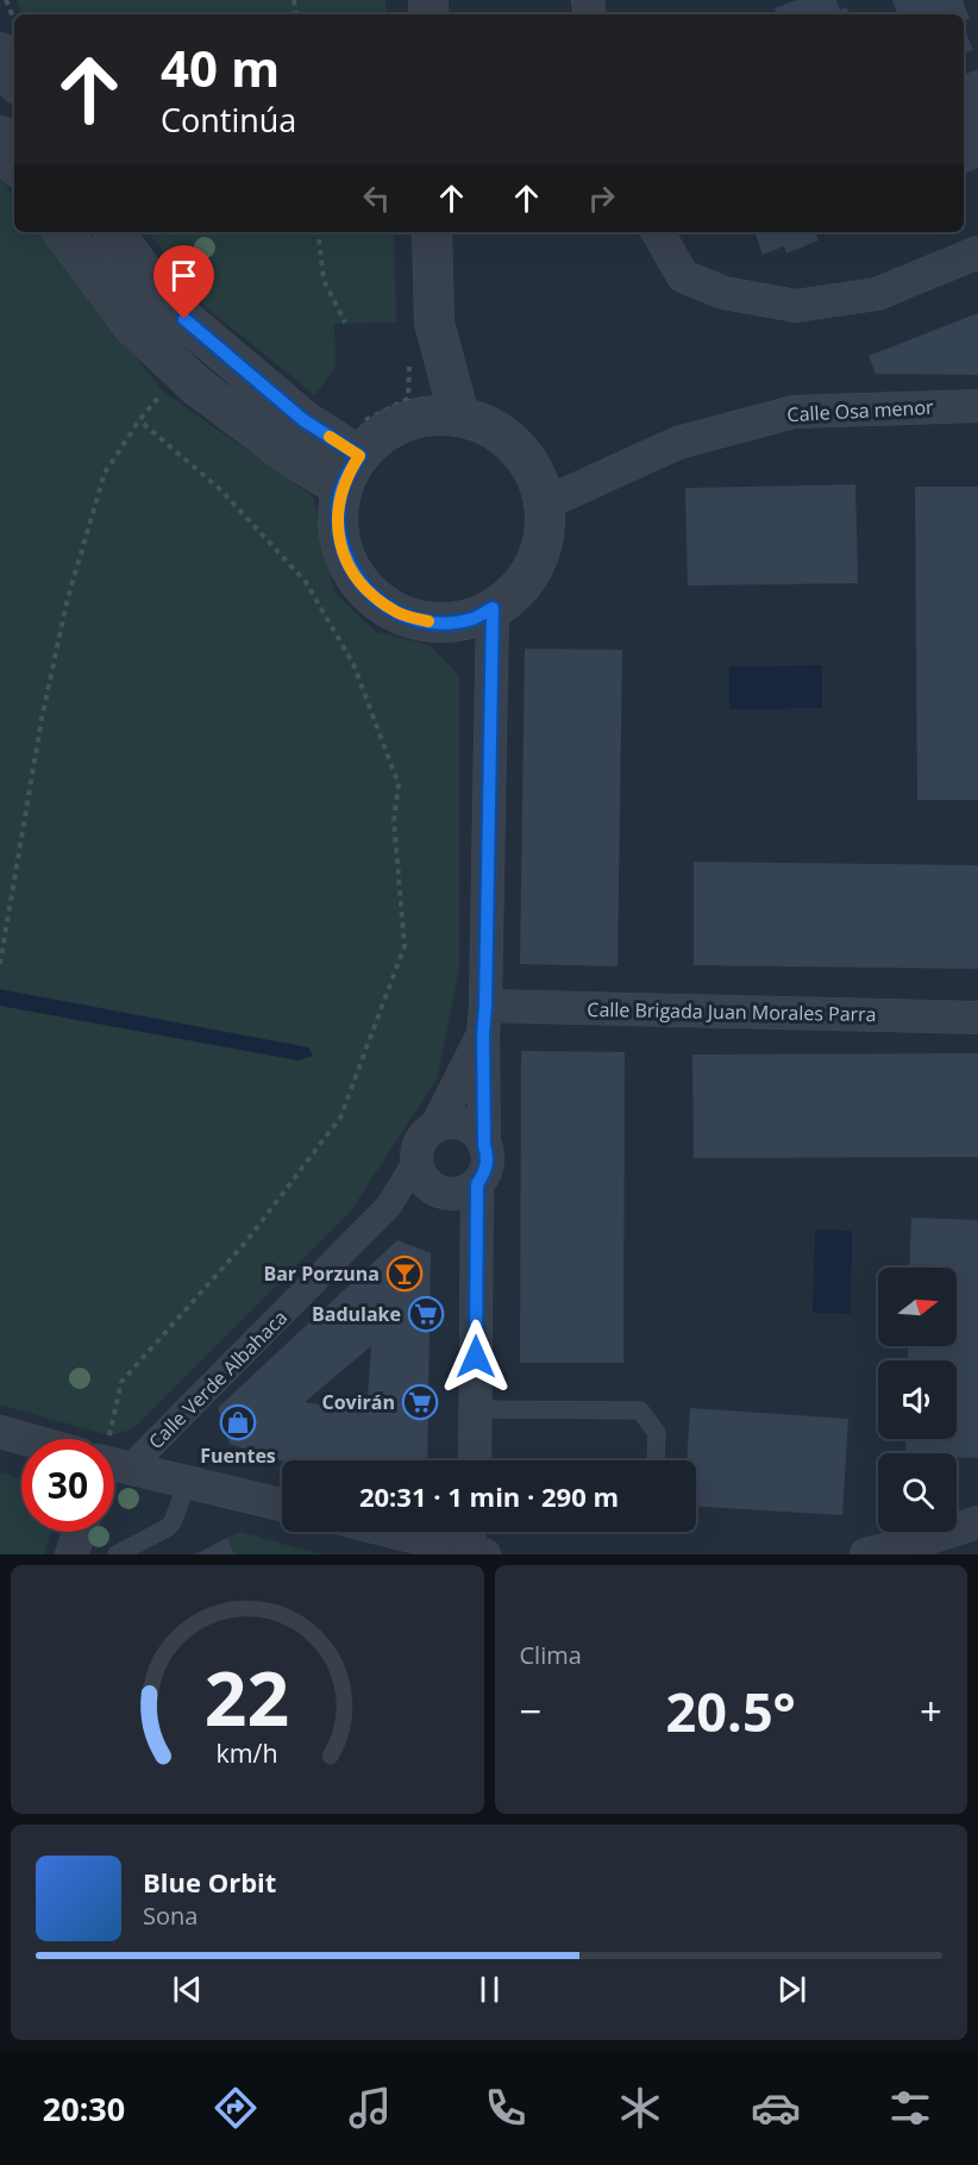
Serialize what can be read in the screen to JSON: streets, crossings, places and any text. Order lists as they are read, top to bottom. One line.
{"streets":{"street":["Calle Osa menor","Calle Brigada Juan Morales Parra","Calle Verde Albahaca"]},"places":{"bar":["Bar Porzuna"],"supermarket":["Badulake","Covirán"],"shop":["Fuentes"]},"north":"right","page":{"turn":["40 m","Continúa"],"limit":"30","trip":"20:31 · 1 min · 290 m","tile":"Clima","heat":["−","20.5°","+"],"song":["Blue Orbit","Sona"],"tabs":"20:30","gauge":["22","km/h"]}}
